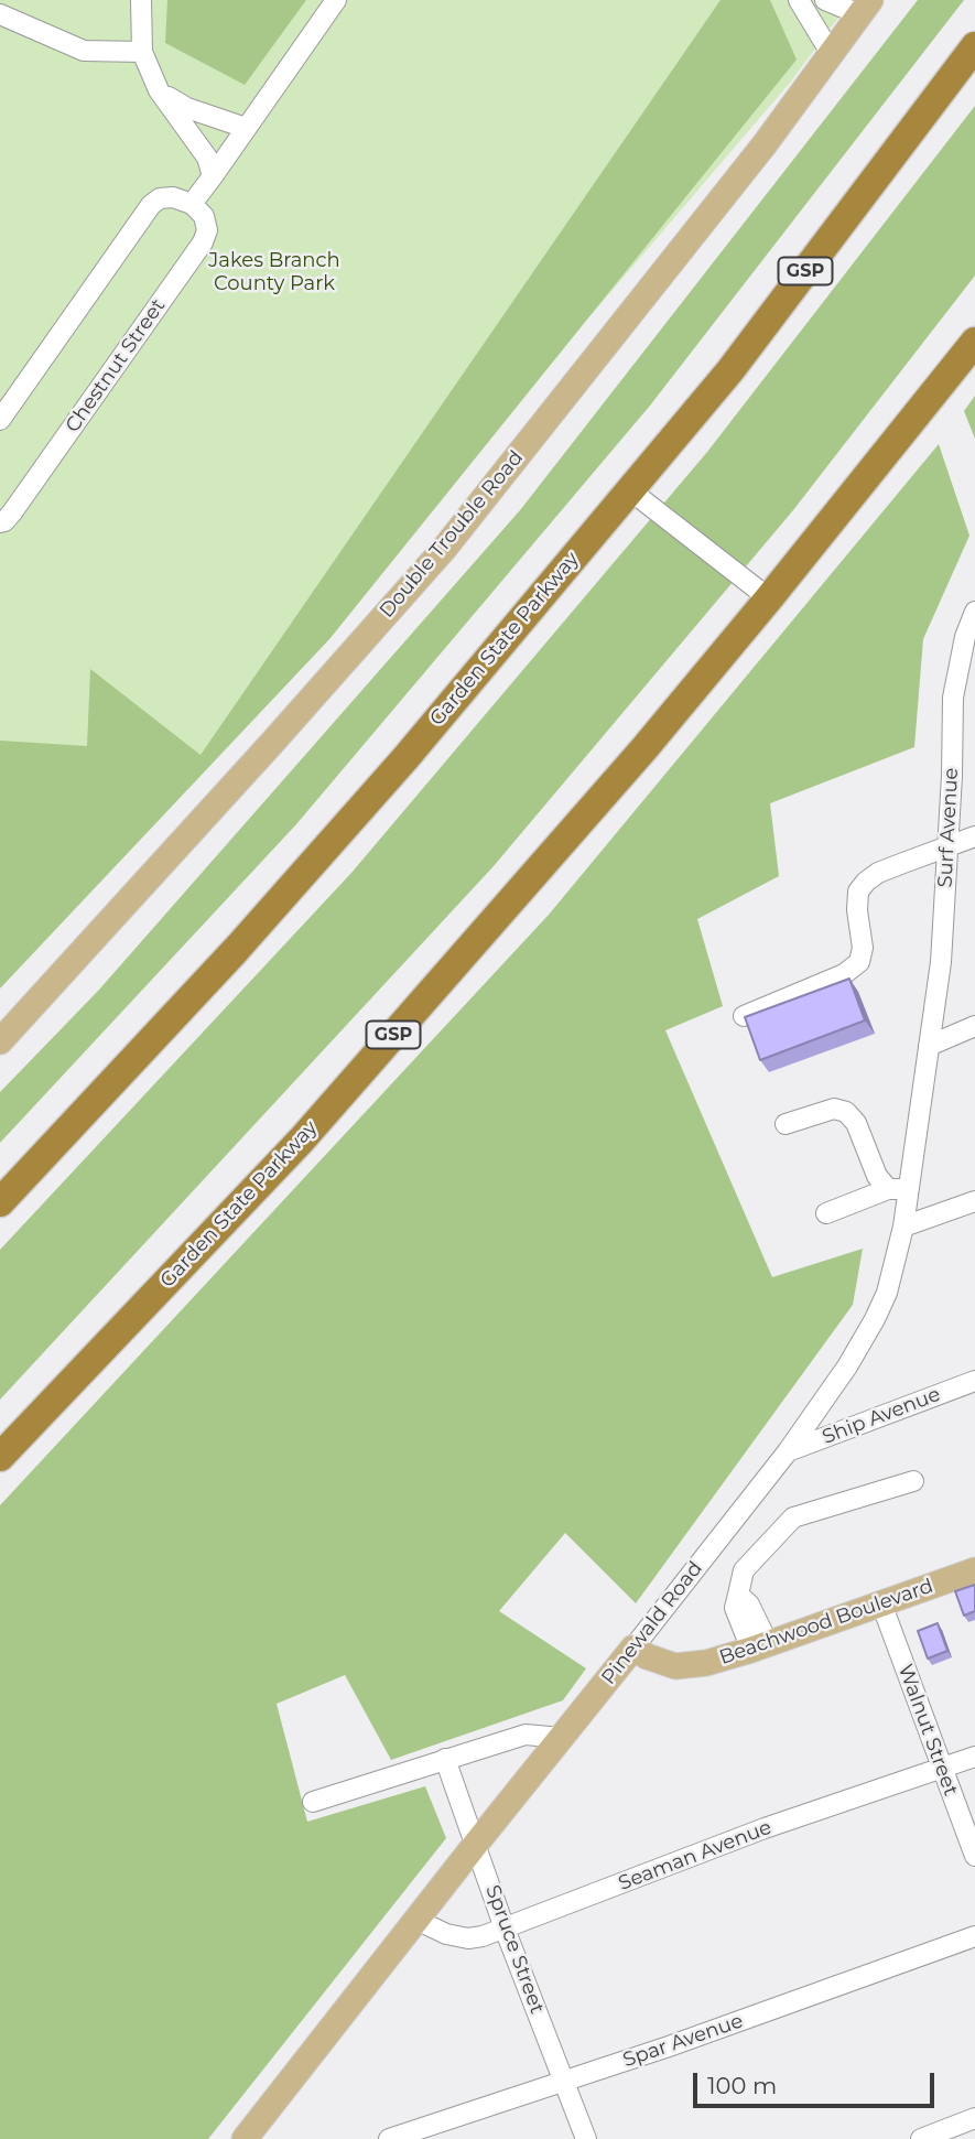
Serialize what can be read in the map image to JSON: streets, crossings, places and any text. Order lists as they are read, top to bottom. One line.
{"streets":{"highway":["GSP","Garden State Parkway"],"main road":["Double Trouble Road","Beachwood Boulevard","Pinewald Road"],"street":["Chestnut Street","Surf Avenue","Ship Avenue","Walnut Street","Seaman Avenue","Spruce Street","Spar Avenue"]},"crossings":[["Surf Avenue","Pinewald Road"],["Ship Avenue","Pinewald Road"],["Beachwood Boulevard","Pinewald Road"],["Beachwood Boulevard","Walnut Street"],["Pinewald Road","Seaman Avenue"],["Pinewald Road","Spruce Street"],["Walnut Street","Seaman Avenue"],["Seaman Avenue","Spruce Street"],["Spruce Street","Spar Avenue"]],"parks":["Jakes Branch County Park"],"scale_bar":"100 m"}
